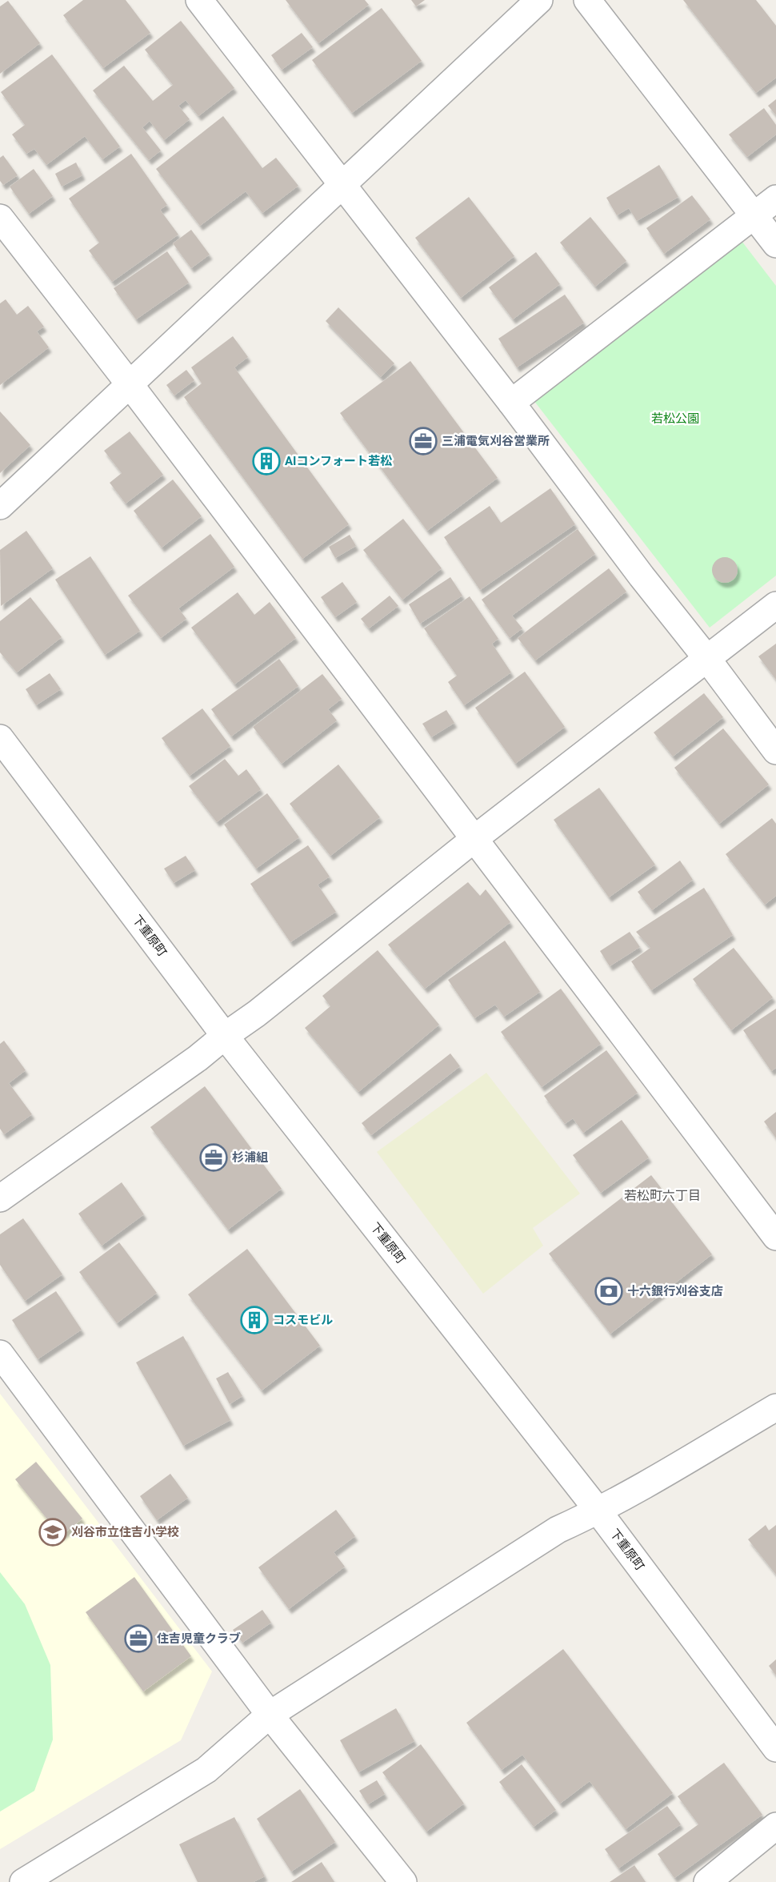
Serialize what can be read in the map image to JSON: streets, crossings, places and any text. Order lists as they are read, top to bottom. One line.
{"streets":{"street":["下重原町"]},"districts":["若松町六丁目"],"parks":["若松公園"],"places":{"office":["三浦電気刈谷営業所","杉浦組","住吉児童クラブ"],"building":["AIコンフォート若松","コスモビル"],"bank":["十六銀行刈谷支店"],"school or university":["刈谷市立住吉小学校"]}}
